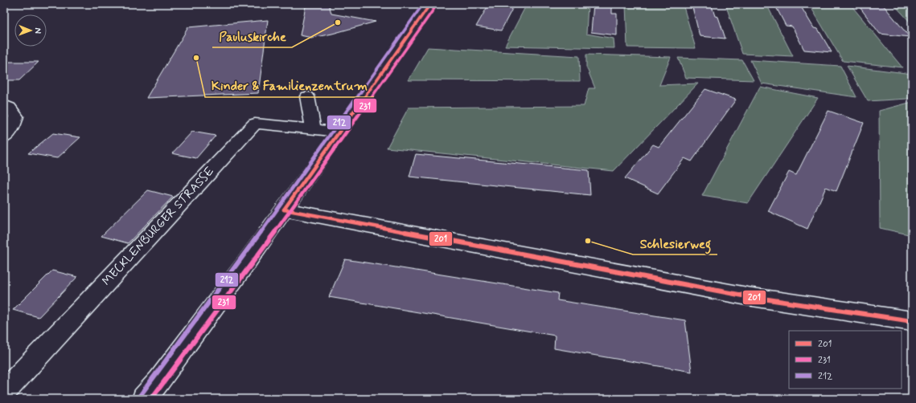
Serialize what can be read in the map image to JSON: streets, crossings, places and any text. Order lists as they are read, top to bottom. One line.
{"streets":{"street":["MECKLENBURGER STRASSE"]},"places":["Pauluskirche","Kinder & Familienzentrum","Schlesierweg"],"lines":["transit line 201","transit line 212","transit line 231"],"legend":["201","231","212"],"north":"right"}
